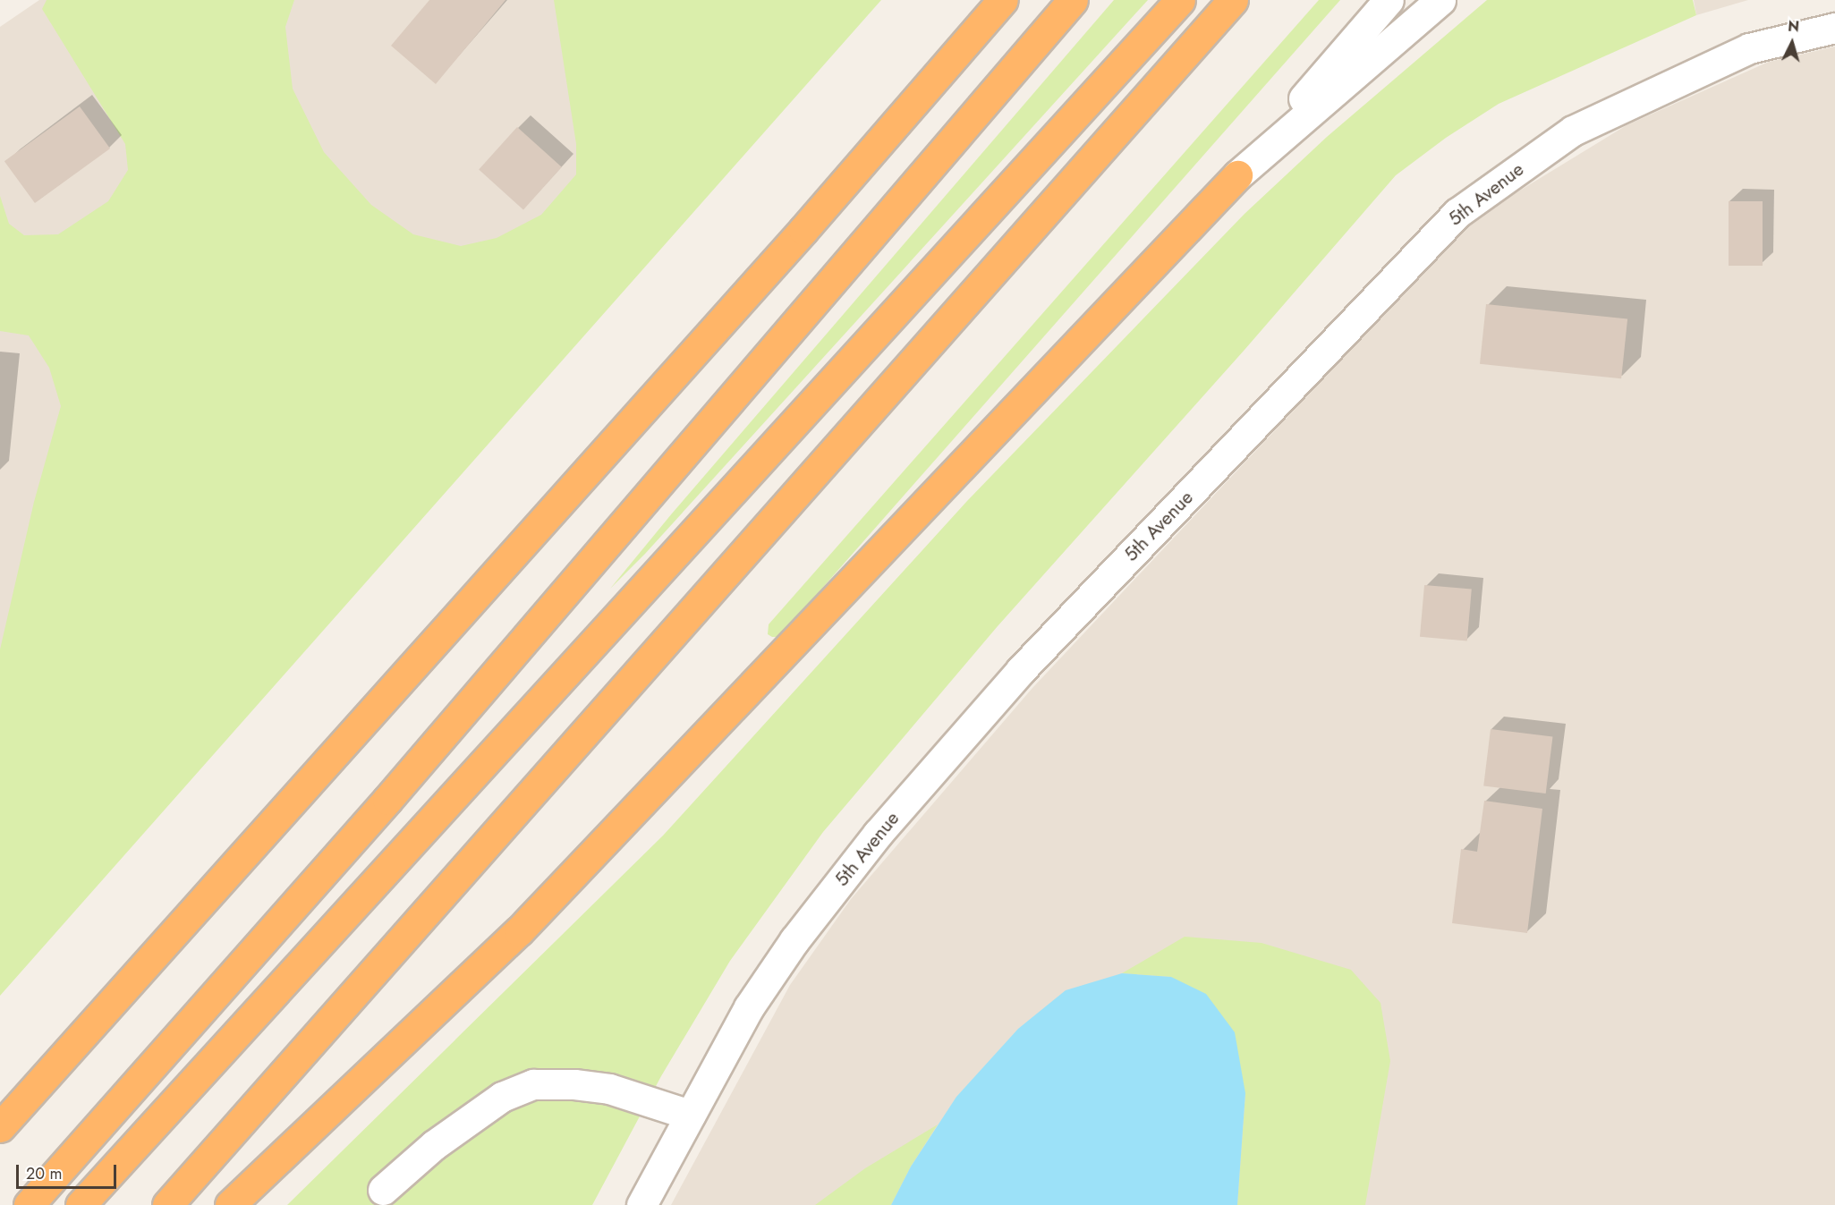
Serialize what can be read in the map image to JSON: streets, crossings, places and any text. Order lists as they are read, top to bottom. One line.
{"streets":{"street":["5th Avenue"]},"scale_bar":"20 m","north":"top"}
